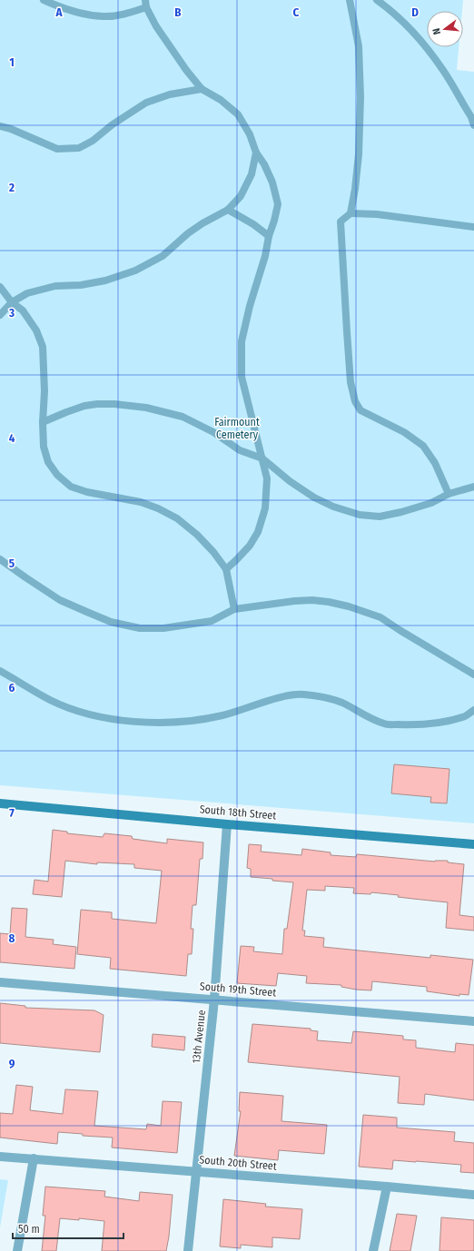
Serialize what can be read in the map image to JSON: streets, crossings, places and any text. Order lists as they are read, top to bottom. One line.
{"streets":{"street":["South 18th Street","South 19th Street","13th Avenue","South 20th Street"]},"crossings":[["South 18th Street","13th Avenue"],["South 19th Street","13th Avenue"],["13th Avenue","South 20th Street"]],"parks":["Fairmount Cemetery"],"scale_bar":"50 m","north":"left","grid":{"columns":["A","B","C","D"],"rows":["1","2","3","4","5","6","7","8","9"]}}
